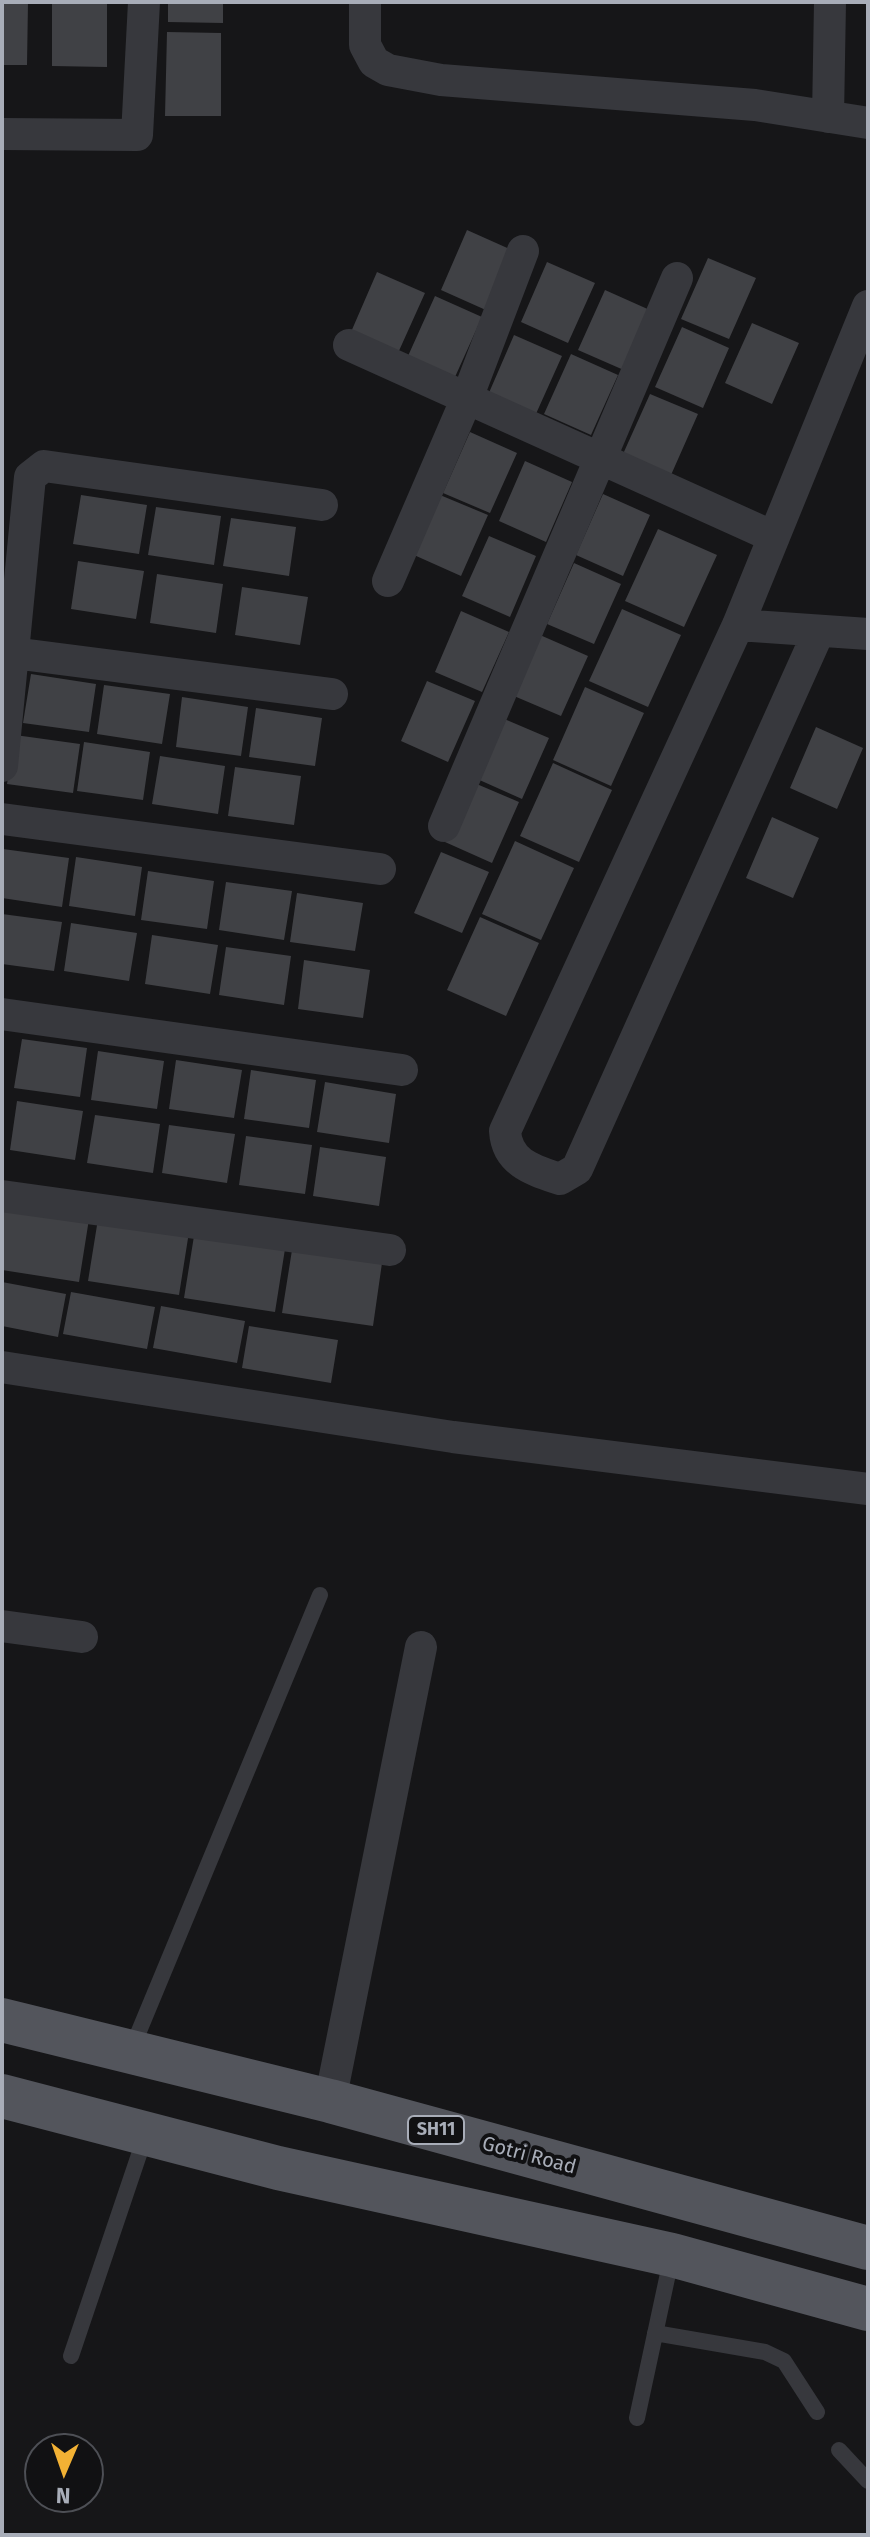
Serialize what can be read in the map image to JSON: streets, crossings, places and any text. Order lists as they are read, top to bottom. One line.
{"streets":{"main road":["SH11","Gotri Road"]},"north":"bottom"}
